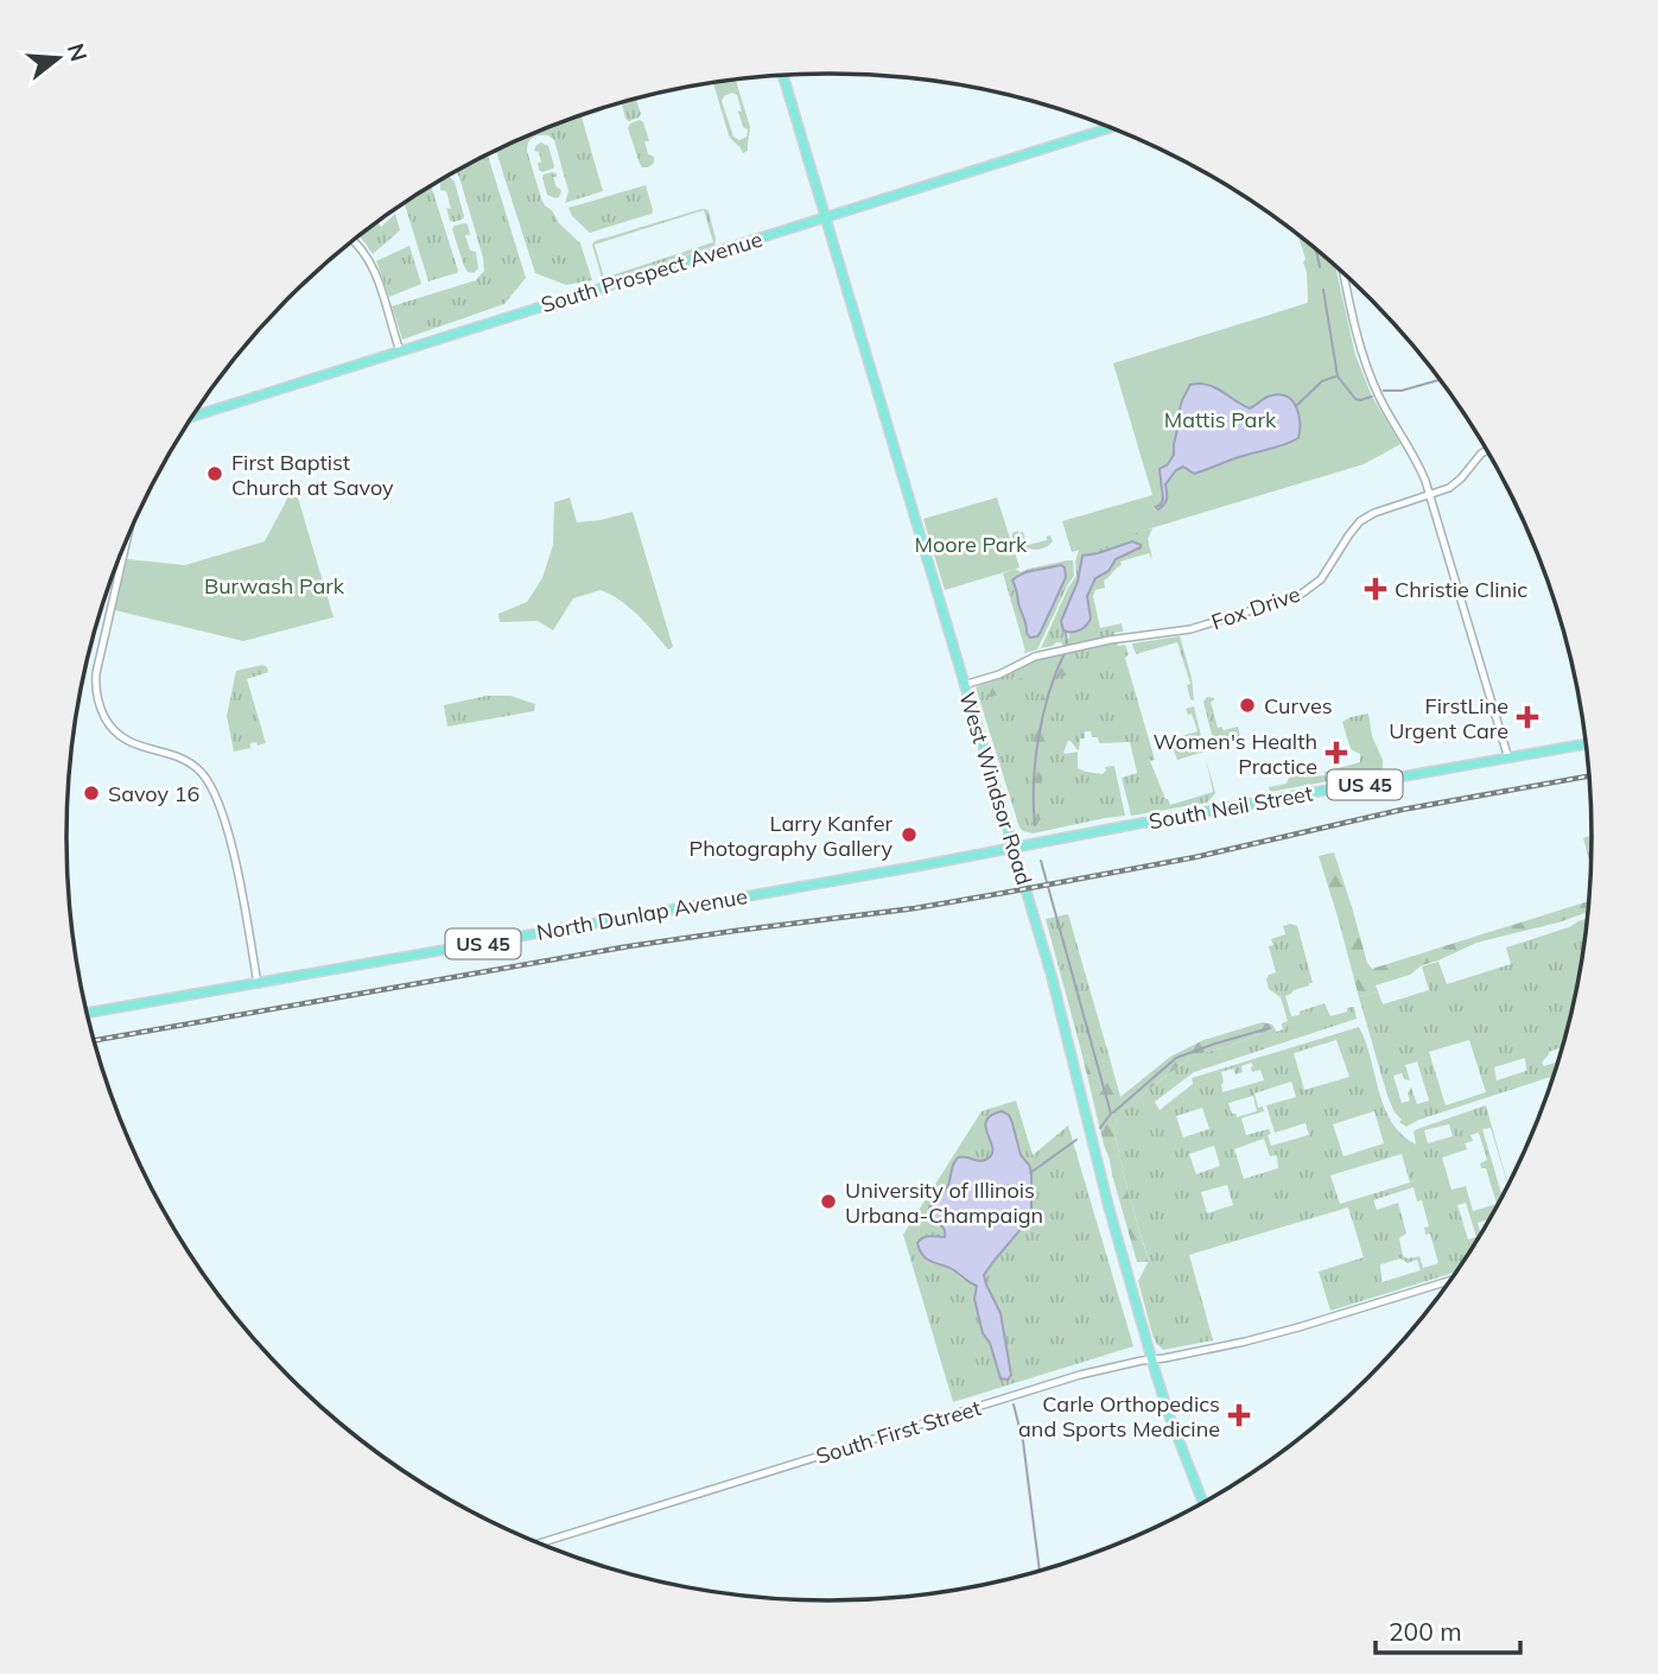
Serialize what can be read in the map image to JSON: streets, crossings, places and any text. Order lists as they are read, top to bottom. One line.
{"streets":{"main road":["South Prospect Avenue","US 45","West Windsor Road","South Neil Street","North Dunlap Avenue"],"street":["Fox Drive","South First Street"]},"crossings":[["South Prospect Avenue","West Windsor Road"],["Fox Drive","West Windsor Road"],["West Windsor Road","South Neil Street"],["West Windsor Road","North Dunlap Avenue"],["West Windsor Road","South First Street"],["South Neil Street","North Dunlap Avenue"]],"parks":["Mattis Park","Moore Park","Burwash Park"],"places":{"other":["First Baptist Church at Savoy","Curves","Savoy 16","Larry Kanfer Photography Gallery","University of Illinois Urbana-Champaign"],"health":["Christie Clinic","FirstLine Urgent Care","Women's Health Practice","Carle Orthopedics and Sports Medicine"]},"scale_bar":"200 m","north":"right"}
